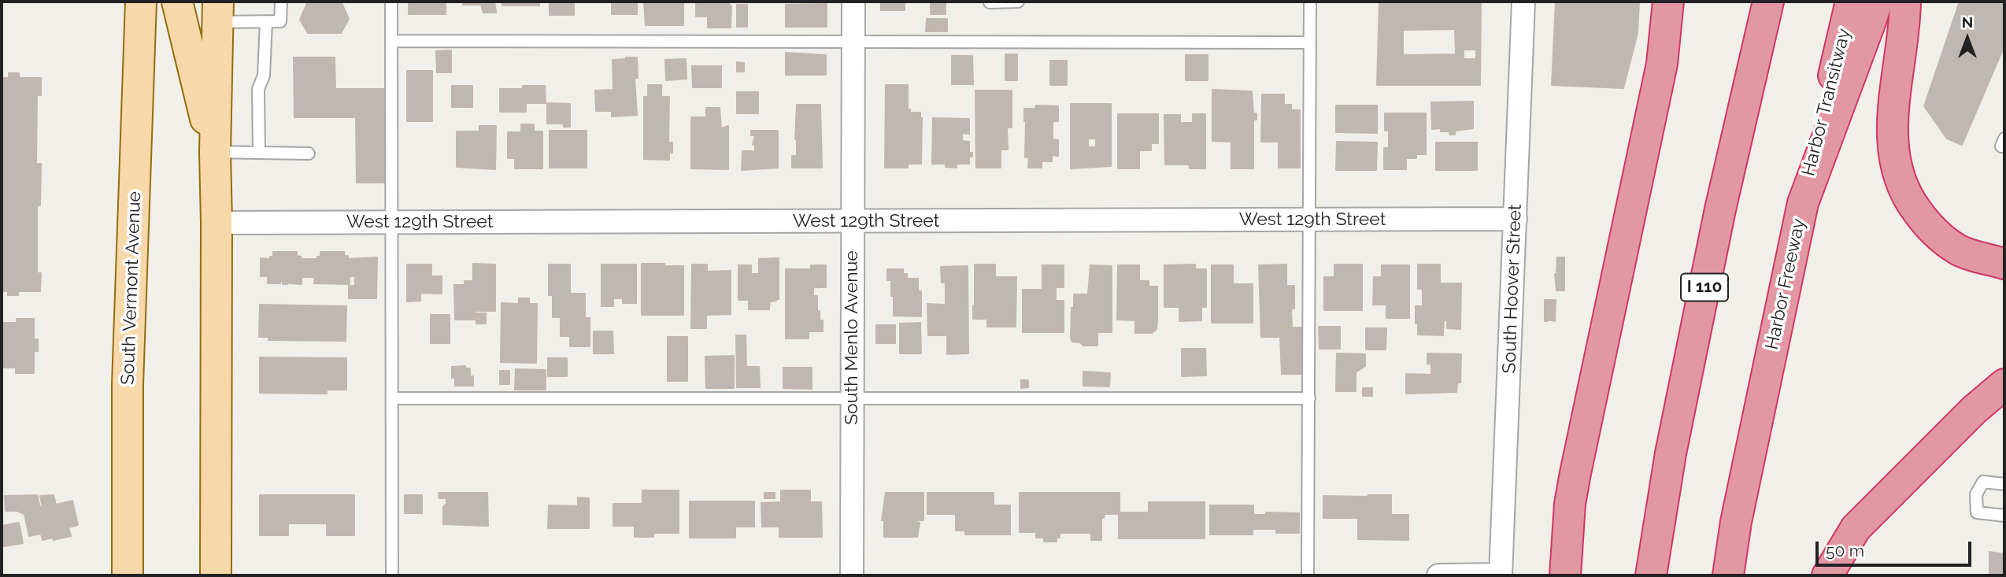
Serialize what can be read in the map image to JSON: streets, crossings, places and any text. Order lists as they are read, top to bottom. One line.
{"streets":{"highway":["Harbor Transitway","Harbor Freeway","I 110"],"main road":["South Vermont Avenue"],"street":["West 129th Street","South Hoover Street","South Menlo Avenue"]},"crossings":[["Harbor Transitway","Harbor Freeway"],["West 129th Street","South Hoover Street"],["West 129th Street","South Menlo Avenue"]],"scale_bar":"50 m","north":"top"}
